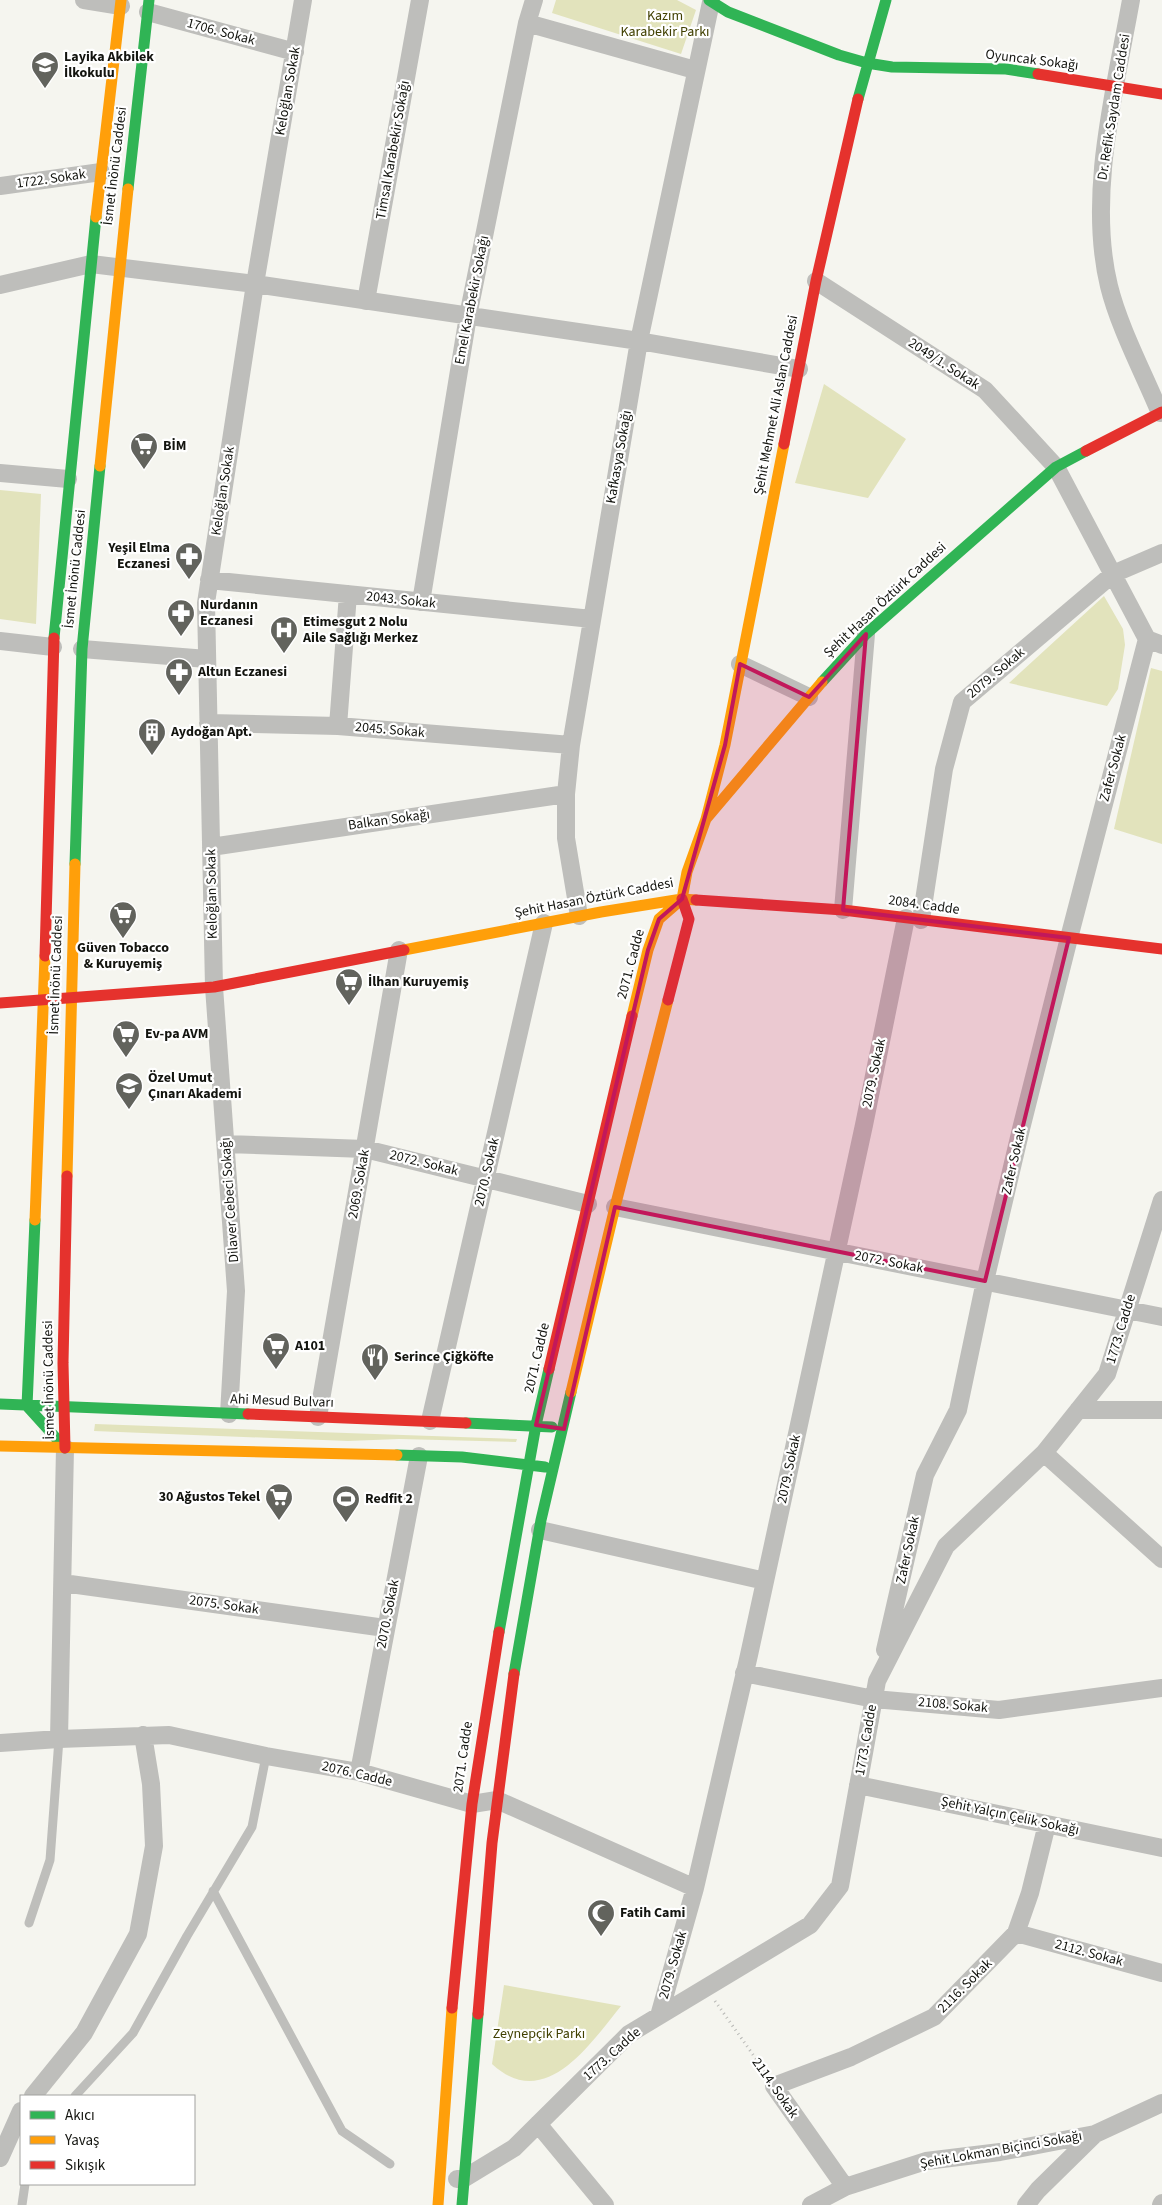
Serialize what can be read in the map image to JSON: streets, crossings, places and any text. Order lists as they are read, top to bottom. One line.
{"streets":{"street":["1706. Sokak","Oyuncak Sokağı","Keloğlan Sokak","Dr. Refik Saydam Caddesi","Timsal Karabekir Sokağı","İsmet İnönü Caddesi","1722. Sokak","Emel Karabekir Sokağı","2049/1. Sokak","Şehit Mehmet Ali Aslan Caddesi","Kafkasya Sokağı","2043. Sokak","Şehit Hasan Öztürk Caddesi","2079. Sokak","2045. Sokak","Zafer Sokak","Balkan Sokağı","2084. Cadde","2071. Cadde","2072. Sokak","2070. Sokak","2069. Sokak","Dilaver Cebeci Sokağı","1773. Cadde","Ahi Mesud Bulvarı","2075. Sokak","2108. Sokak","2076. Cadde","Şehit Yalçın Çelik Sokağı","2112. Sokak","2116. Sokak","2114. Sokak","Şehit Lokman Biçinci Sokağı"]},"crossings":[["1706. Sokak","Keloğlan Sokak"],["1706. Sokak","İsmet İnönü Caddesi"],["Oyuncak Sokağı","Dr. Refik Saydam Caddesi"],["Oyuncak Sokağı","Şehit Mehmet Ali Aslan Caddesi"],["Oyuncak Sokağı","Kafkasya Sokağı"],["Keloğlan Sokak","2043. Sokak"],["Keloğlan Sokak","Şehit Hasan Öztürk Caddesi"],["Keloğlan Sokak","2045. Sokak"],["Keloğlan Sokak","Balkan Sokağı"],["Keloğlan Sokak","Dilaver Cebeci Sokağı"],["Dr. Refik Saydam Caddesi","Şehit Hasan Öztürk Caddesi"],["İsmet İnönü Caddesi","1722. Sokak"],["İsmet İnönü Caddesi","Şehit Hasan Öztürk Caddesi"],["İsmet İnönü Caddesi","Ahi Mesud Bulvarı"],["Emel Karabekir Sokağı","2043. Sokak"],["2049/1. Sokak","Şehit Mehmet Ali Aslan Caddesi"],["2049/1. Sokak","Şehit Hasan Öztürk Caddesi"],["2049/1. Sokak","2079. Sokak"],["2049/1. Sokak","Zafer Sokak"],["Şehit Mehmet Ali Aslan Caddesi","Şehit Hasan Öztürk Caddesi"],["Kafkasya Sokağı","2043. Sokak"],["Kafkasya Sokağı","Şehit Hasan Öztürk Caddesi"],["Kafkasya Sokağı","2045. Sokak"],["Kafkasya Sokağı","Balkan Sokağı"],["Şehit Hasan Öztürk Caddesi","2084. Cadde"],["Şehit Hasan Öztürk Caddesi","2071. Cadde"],["Şehit Hasan Öztürk Caddesi","2070. Sokak"],["Şehit Hasan Öztürk Caddesi","2069. Sokak"],["Şehit Hasan Öztürk Caddesi","Dilaver Cebeci Sokağı"],["2079. Sokak","2084. Cadde"],["2079. Sokak","2072. Sokak"],["2079. Sokak","1773. Cadde"],["2079. Sokak","2108. Sokak"],["Zafer Sokak","2084. Cadde"],["Zafer Sokak","2072. Sokak"],["Zafer Sokak","1773. Cadde"],["2084. Cadde","2071. Cadde"],["2071. Cadde","2072. Sokak"],["2071. Cadde","Ahi Mesud Bulvarı"],["2071. Cadde","2076. Cadde"],["2072. Sokak","2070. Sokak"],["2072. Sokak","2069. Sokak"],["2072. Sokak","Dilaver Cebeci Sokağı"],["2072. Sokak","1773. Cadde"],["2070. Sokak","Ahi Mesud Bulvarı"],["2070. Sokak","2075. Sokak"],["2070. Sokak","2076. Cadde"],["2069. Sokak","Ahi Mesud Bulvarı"],["Dilaver Cebeci Sokağı","Ahi Mesud Bulvarı"],["1773. Cadde","2108. Sokak"],["1773. Cadde","Şehit Yalçın Çelik Sokağı"],["1773. Cadde","2114. Sokak"],["Şehit Yalçın Çelik Sokağı","2116. Sokak"],["2112. Sokak","2116. Sokak"],["2116. Sokak","2114. Sokak"],["2114. Sokak","Şehit Lokman Biçinci Sokağı"]],"parks":["Kazım Karabekir Parkı","Zeynepçik Parkı"],"places":{"school or university":["Layika Akbilek İlkokulu","Özel Umut Çınarı Akademi"],"supermarket":["BİM","Güven Tobacco & Kuruyemiş","İlhan Kuruyemiş","Ev-pa AVM","A101","30 Ağustos Tekel"],"pharmacy":["Yeşil Elma Eczanesi","Nurdanın Eczanesi","Altun Eczanesi"],"hospital":["Etimesgut 2 Nolu Aile Sağlığı Merkez"],"building":["Aydoğan Apt."],"restaurant":["Serince Çiğköfte"],"sports":["Redfit 2"],"mosque":["Fatih Cami"]},"legend":["Akıcı","Yavaş","Sıkışık"]}
